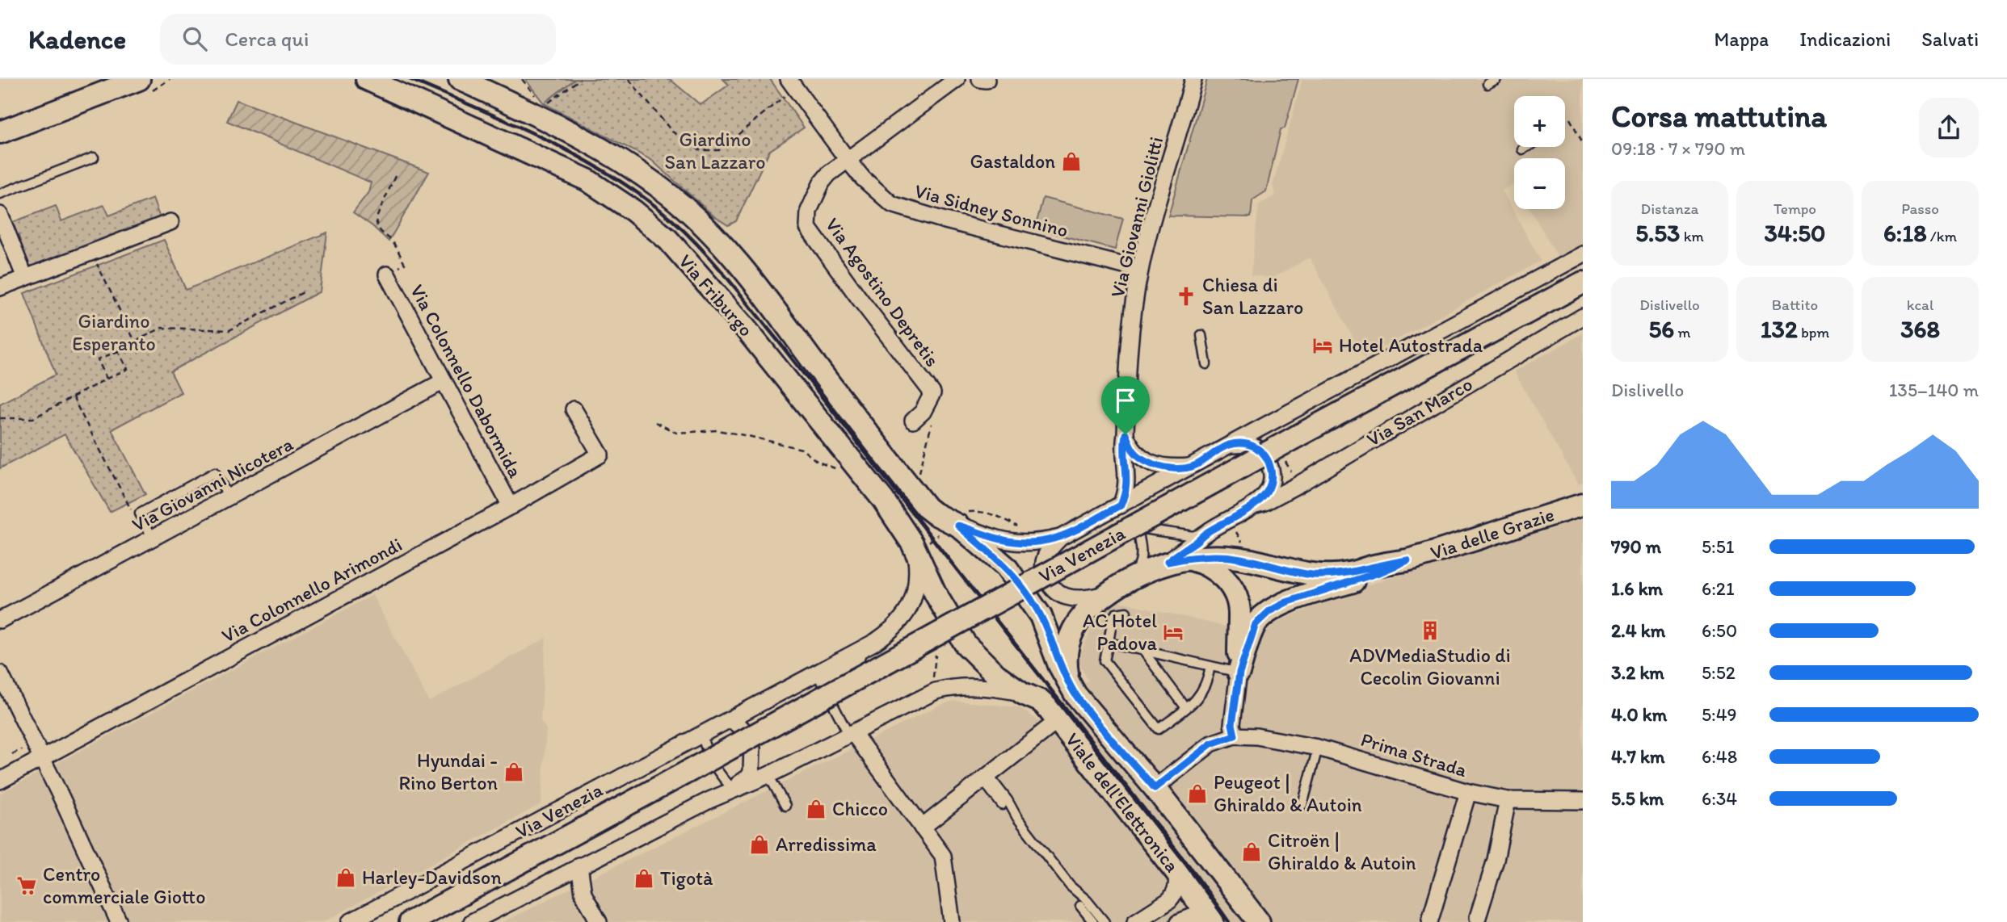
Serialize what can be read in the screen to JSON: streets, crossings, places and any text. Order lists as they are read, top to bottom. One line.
{"streets":{"street":["Via Sidney Sonnino","Via Giovanni Giolitti","Via Agostino Depretis","Via Friburgo","Via Colonnello Dabormida","Via San Marco","Via Giovanni Nicotera","Via delle Grazie","Via Venezia","Via Colonnello Arimondi","Prima Strada","Viale dell'Elettronica"]},"crossings":[["Via Sidney Sonnino","Via Giovanni Giolitti"],["Via Sidney Sonnino","Via Agostino Depretis"],["Via Giovanni Giolitti","Via San Marco"],["Via Friburgo","Via San Marco"],["Via Friburgo","Via Venezia"],["Via Friburgo","Prima Strada"],["Via Friburgo","Viale dell'Elettronica"],["Via Colonnello Dabormida","Via Giovanni Nicotera"],["Via Colonnello Dabormida","Via Colonnello Arimondi"],["Via San Marco","Via delle Grazie"],["Via San Marco","Via Venezia"]],"parks":["Giardino San Lazzaro","Giardino Esperanto"],"places":{"shop":["Gastaldon","Hyundai - Rino Berton","Peugeot | Ghiraldo & Autoin","Chicco","Arredissima","Citroën | Ghiraldo & Autoin","Harley-Davidson","Tigotà"],"church":["Chiesa di San Lazzaro"],"hotel":["Hotel Autostrada","AC Hotel Padova"],"building":["ADVMediaStudio di Cecolin Giovanni"],"supermarket":["Centro commerciale Giotto"]},"page":{"header":"Kadence","search":"Cerca qui","nav":["Mappa","Indicazioni","Salvati"],"heading":["Corsa mattutina","09:18 · 7 × 790 m"],"map_buttons":["+","−"],"stats":[["Distanza","5.53 km"],["Tempo","34:50"],["Passo","6:18 /km"],["Dislivello","56 m"],["Battito","132 bpm"],["kcal","368"]],"chart":["Dislivello","135–140 m"],"list":[{"name":"790 m","note":"5:51"},{"name":"1.6 km","note":"6:21"},{"name":"2.4 km","note":"6:50"},{"name":"3.2 km","note":"5:52"},{"name":"4.0 km","note":"5:49"},{"name":"4.7 km","note":"6:48"},{"name":"5.5 km","note":"6:34"}]}}
